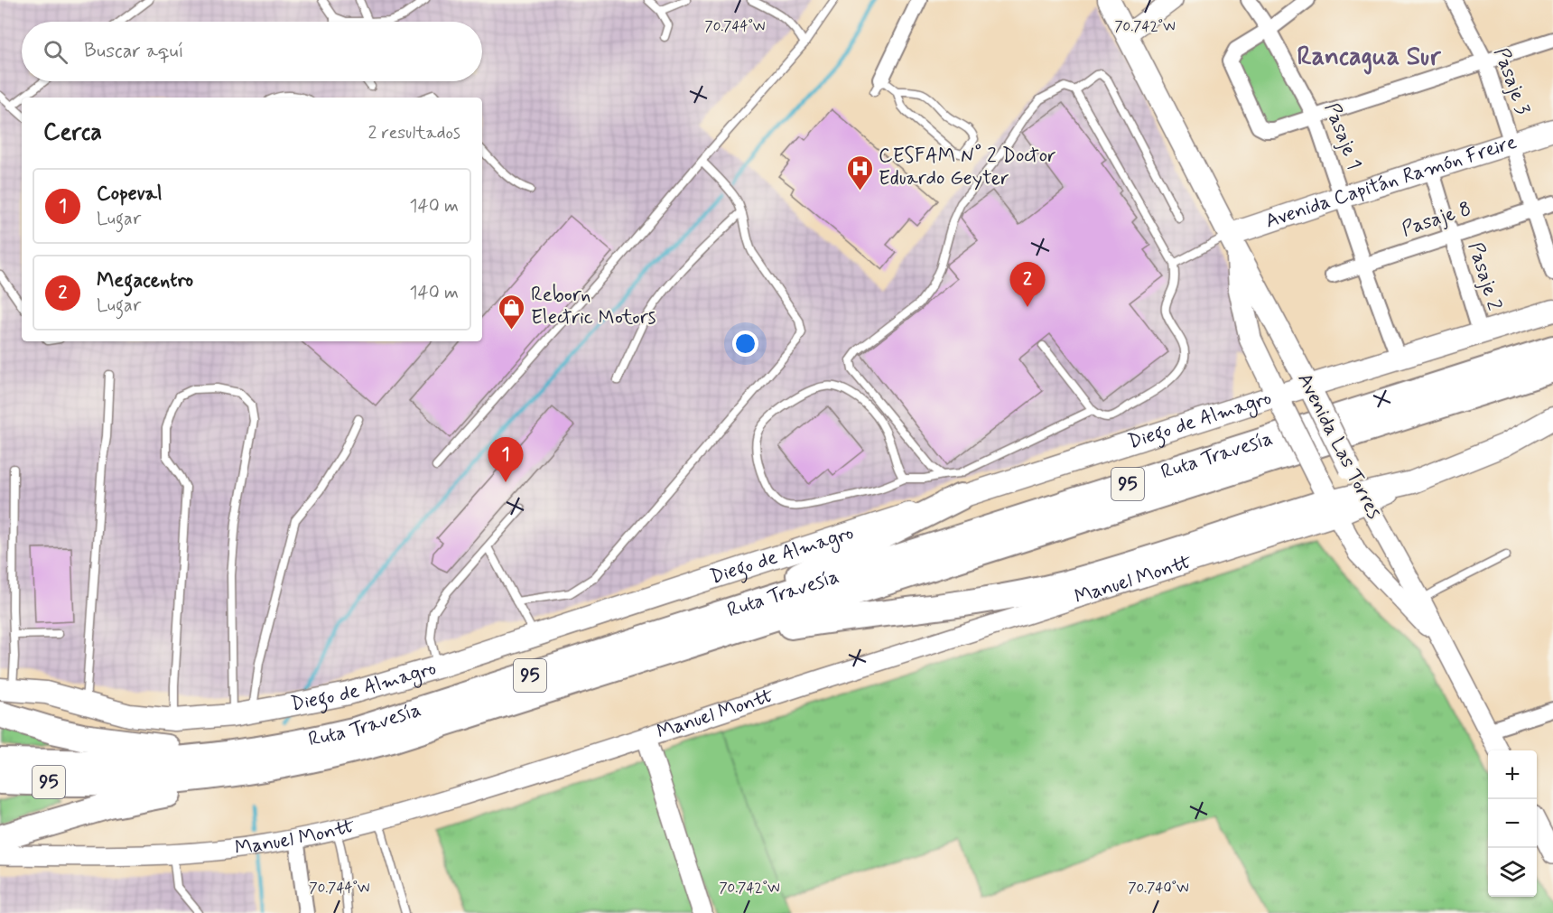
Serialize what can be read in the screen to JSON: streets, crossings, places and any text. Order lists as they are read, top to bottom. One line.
{"streets":{"highway":["Ruta Travesía","95"],"main road":["Avenida Capitán Ramón Freire","Diego de Almagro","Avenida Las Torres","Manuel Montt"],"street":["Pasaje 3","Pasaje 1","Pasaje 8","Pasaje 2"]},"crossings":[["Pasaje 3","Avenida Capitán Ramón Freire"],["Pasaje 3","Pasaje 8"],["Pasaje 1","Avenida Capitán Ramón Freire"],["Pasaje 1","Pasaje 8"],["Pasaje 1","Diego de Almagro"],["Avenida Capitán Ramón Freire","Pasaje 2"],["Avenida Capitán Ramón Freire","Avenida Las Torres"],["Pasaje 8","Pasaje 2"],["Pasaje 2","Diego de Almagro"],["Diego de Almagro","Avenida Las Torres"],["Avenida Las Torres","Manuel Montt"]],"districts":["Rancagua Sur"],"places":{"hospital":["CESFAM N° 2 Doctor Eduardo Geyter"],"shop":["Reborn Electric Motors"]},"page":{"search":"Buscar aquí","heading":["Cerca","2 resultados"],"list":[{"mark":"1","name":"Copeval","note":"Lugar","value":"140 m"},{"mark":"2","name":"Megacentro","note":"Lugar","value":"140 m"}],"pins":["2","1"],"map_buttons":["+","−"]},"coordinates":["70.744°W","70.742°W","70.740°W"]}
